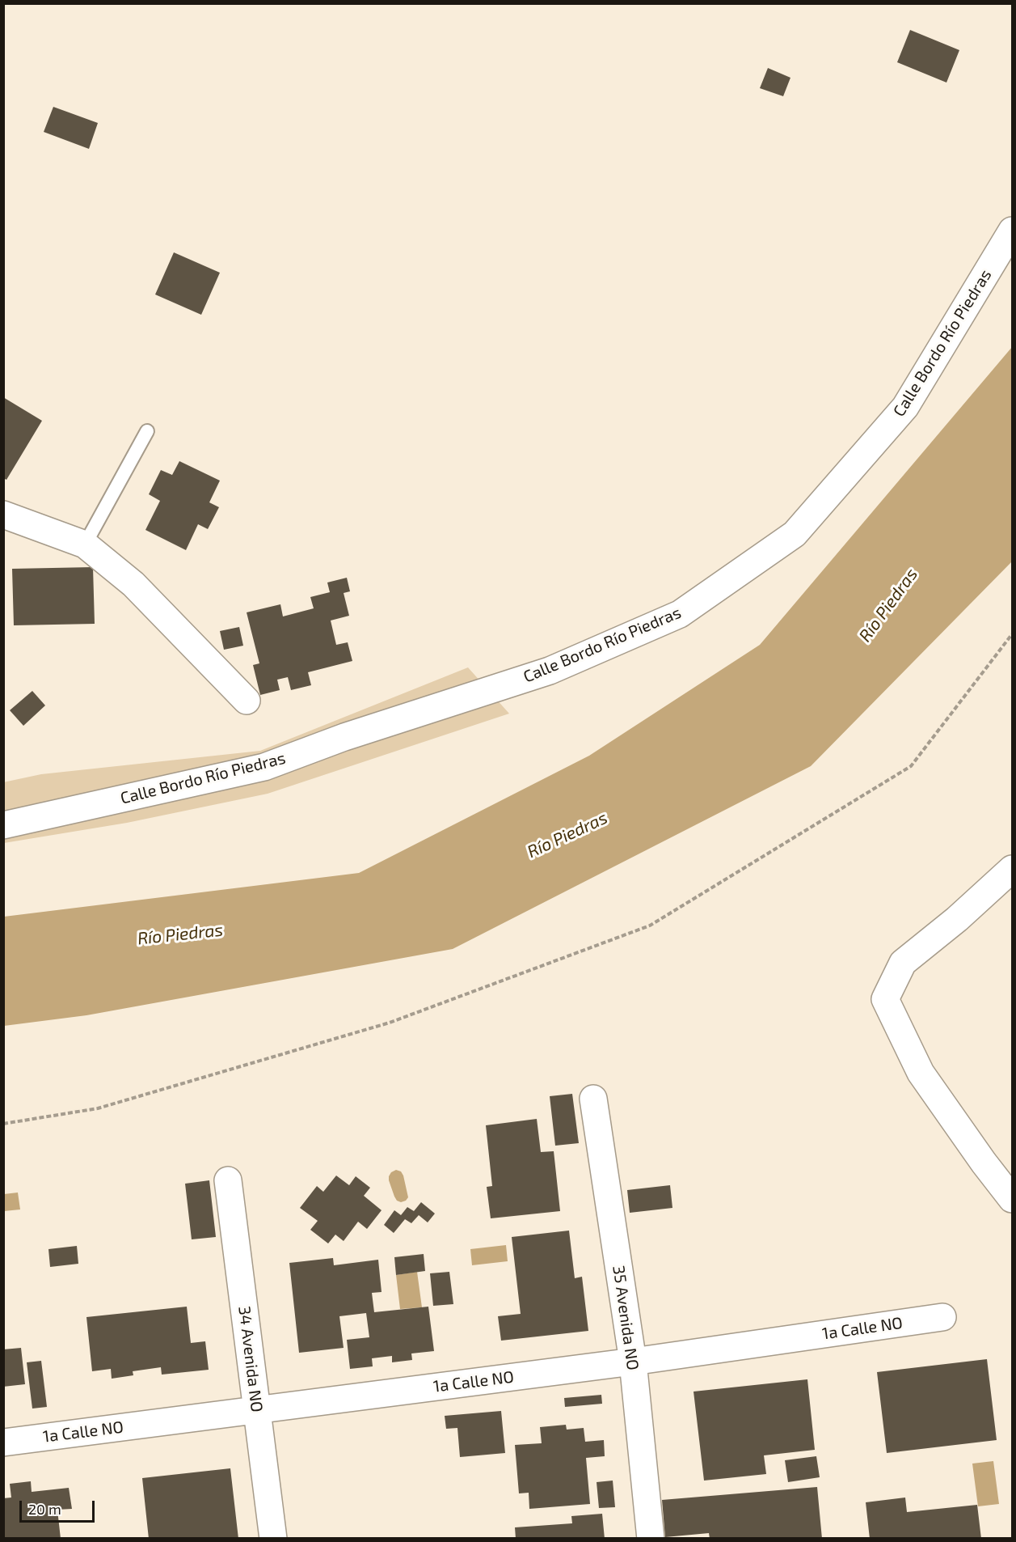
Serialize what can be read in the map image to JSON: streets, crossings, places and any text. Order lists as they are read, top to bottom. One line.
{"streets":{"street":["Calle Bordo Río Piedras","35 Avenida NO","1a Calle NO","34 Avenida NO"]},"crossings":[["35 Avenida NO","1a Calle NO"],["1a Calle NO","34 Avenida NO"]],"water":["Río Piedras"],"scale_bar":"20 m"}
